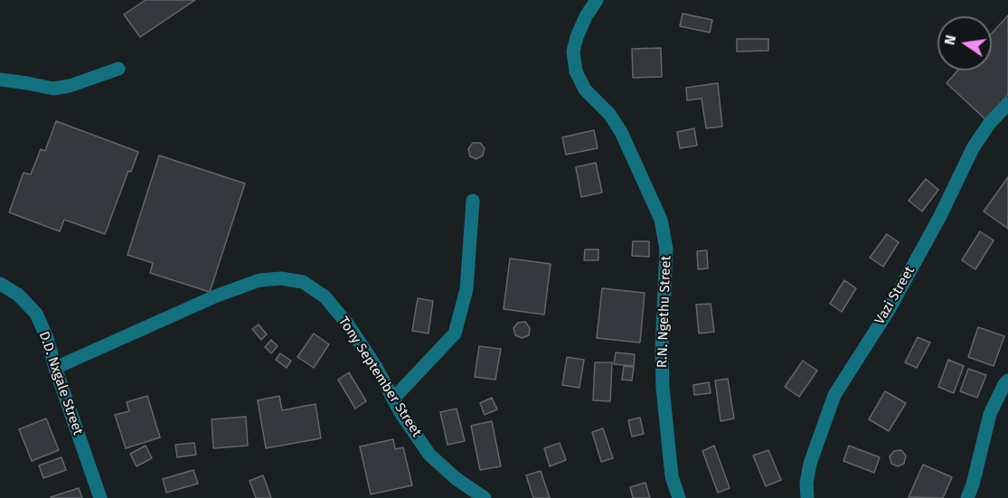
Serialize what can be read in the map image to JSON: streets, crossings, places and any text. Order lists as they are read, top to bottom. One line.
{"streets":{"street":["Vazi Street","R.N. Ngethu Street","Tony September Street","D.D. Nxgale Street"]},"crossings":[["Tony September Street","D.D. Nxgale Street"]],"north":"left"}
